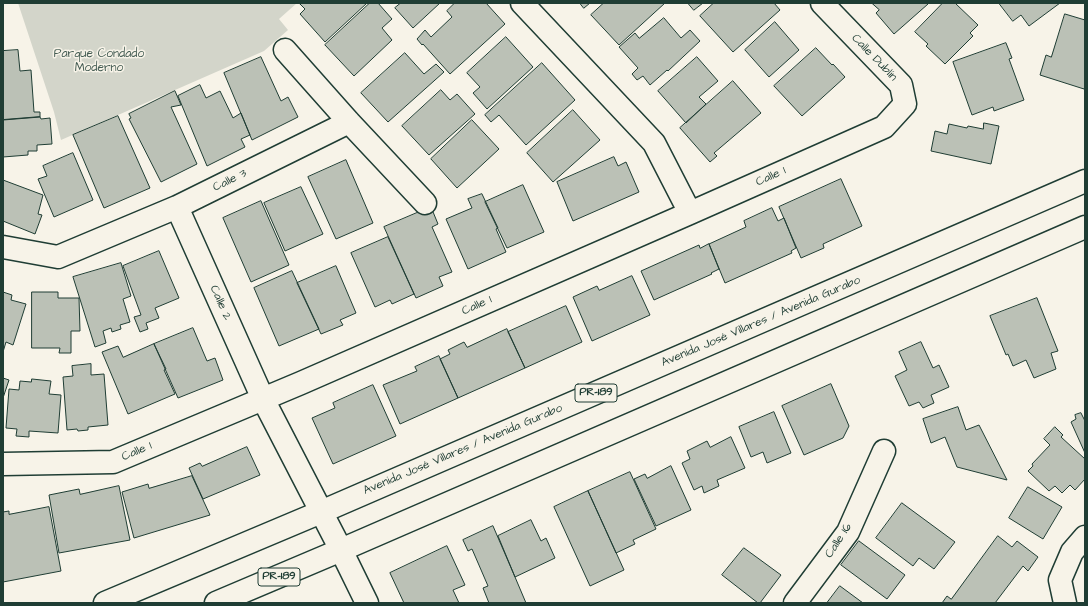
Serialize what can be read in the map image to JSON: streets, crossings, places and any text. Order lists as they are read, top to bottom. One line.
{"streets":{"street":["Calle Dublín","Calle 1","Calle 3","Calle 2","Avenida José Villares / Avenida Gurabo","PR-189","Calle 16"]},"crossings":[["Calle Dublín","Calle 1"],["Calle 1","Calle 2"],["Calle 3","Calle 2"]],"parks":["Parque Condado Moderno"]}
